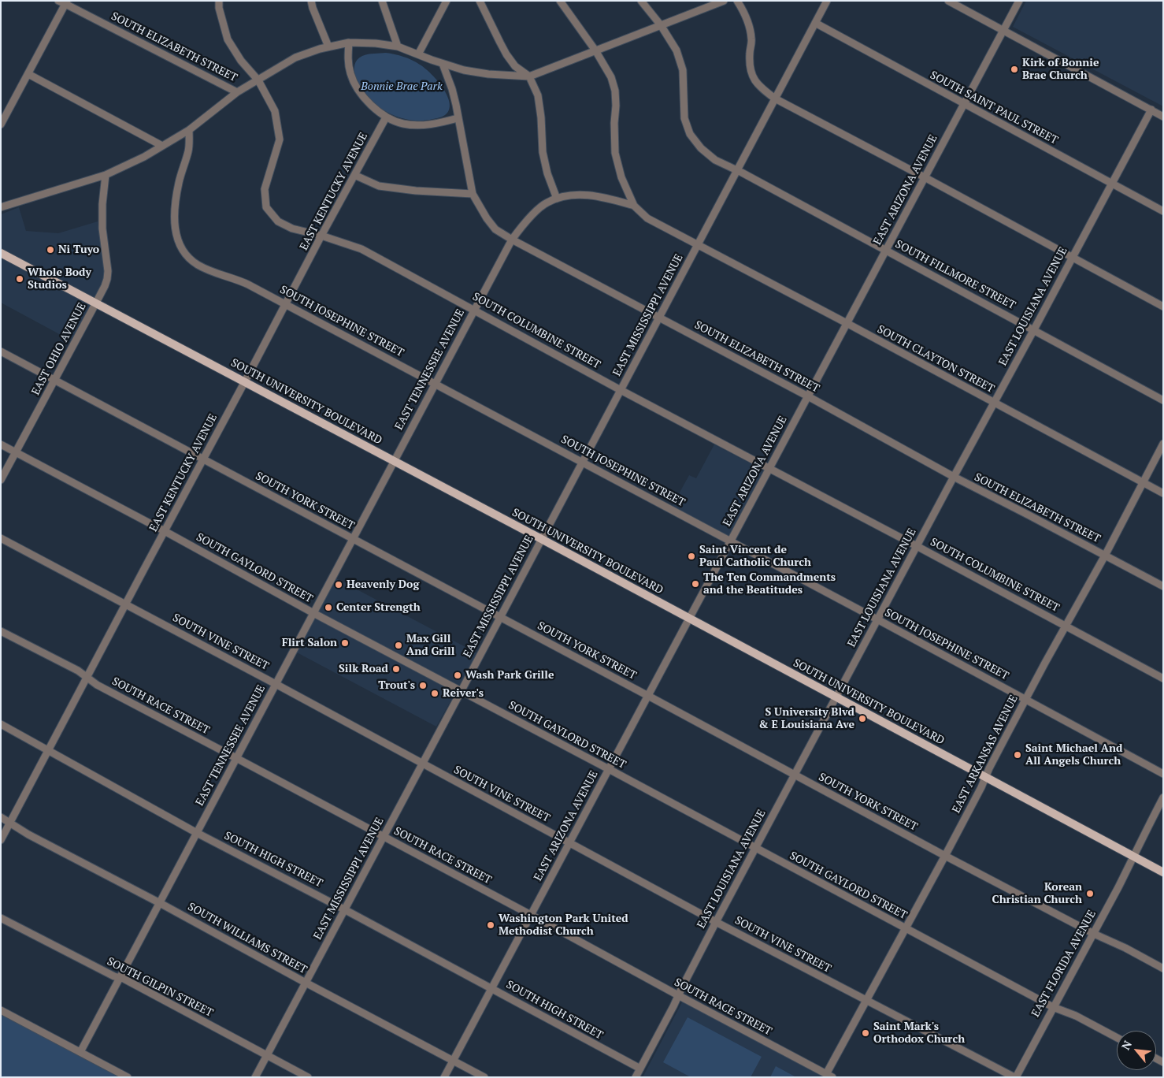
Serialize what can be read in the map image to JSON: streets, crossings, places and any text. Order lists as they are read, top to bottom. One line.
{"streets":{"main road":["SOUTH UNIVERSITY BOULEVARD"],"street":["SOUTH ELIZABETH STREET","SOUTH SAINT PAUL STREET","EAST ARIZONA AVENUE","EAST KENTUCKY AVENUE","SOUTH FILLMORE STREET","EAST LOUISIANA AVENUE","EAST MISSISSIPPI AVENUE","SOUTH JOSEPHINE STREET","SOUTH COLUMBINE STREET","EAST OHIO AVENUE","SOUTH CLAYTON STREET","EAST TENNESSEE AVENUE","SOUTH YORK STREET","SOUTH GAYLORD STREET","SOUTH VINE STREET","SOUTH RACE STREET","EAST ARKANSAS AVENUE","SOUTH HIGH STREET","SOUTH WILLIAMS STREET","EAST FLORIDA AVENUE","SOUTH GILPIN STREET"]},"crossings":[["SOUTH ELIZABETH STREET","EAST ARIZONA AVENUE"],["SOUTH ELIZABETH STREET","EAST LOUISIANA AVENUE"],["SOUTH ELIZABETH STREET","EAST MISSISSIPPI AVENUE"],["SOUTH ELIZABETH STREET","EAST TENNESSEE AVENUE"],["SOUTH ELIZABETH STREET","EAST ARKANSAS AVENUE"],["SOUTH SAINT PAUL STREET","EAST ARIZONA AVENUE"],["SOUTH SAINT PAUL STREET","EAST LOUISIANA AVENUE"],["SOUTH SAINT PAUL STREET","EAST MISSISSIPPI AVENUE"],["EAST ARIZONA AVENUE","SOUTH FILLMORE STREET"],["EAST ARIZONA AVENUE","SOUTH JOSEPHINE STREET"],["EAST ARIZONA AVENUE","SOUTH COLUMBINE STREET"],["EAST ARIZONA AVENUE","SOUTH CLAYTON STREET"],["EAST ARIZONA AVENUE","SOUTH UNIVERSITY BOULEVARD"],["EAST ARIZONA AVENUE","SOUTH YORK STREET"],["EAST ARIZONA AVENUE","SOUTH GAYLORD STREET"],["EAST ARIZONA AVENUE","SOUTH VINE STREET"],["EAST ARIZONA AVENUE","SOUTH RACE STREET"],["EAST ARIZONA AVENUE","SOUTH HIGH STREET"],["EAST ARIZONA AVENUE","SOUTH WILLIAMS STREET"],["EAST KENTUCKY AVENUE","SOUTH JOSEPHINE STREET"],["EAST KENTUCKY AVENUE","SOUTH COLUMBINE STREET"],["EAST KENTUCKY AVENUE","SOUTH UNIVERSITY BOULEVARD"],["EAST KENTUCKY AVENUE","SOUTH YORK STREET"],["EAST KENTUCKY AVENUE","SOUTH GAYLORD STREET"],["EAST KENTUCKY AVENUE","SOUTH VINE STREET"],["EAST KENTUCKY AVENUE","SOUTH RACE STREET"],["EAST KENTUCKY AVENUE","SOUTH HIGH STREET"],["EAST KENTUCKY AVENUE","SOUTH WILLIAMS STREET"],["SOUTH FILLMORE STREET","EAST LOUISIANA AVENUE"],["SOUTH FILLMORE STREET","EAST MISSISSIPPI AVENUE"],["EAST LOUISIANA AVENUE","SOUTH JOSEPHINE STREET"],["EAST LOUISIANA AVENUE","SOUTH COLUMBINE STREET"],["EAST LOUISIANA AVENUE","SOUTH CLAYTON STREET"],["EAST LOUISIANA AVENUE","SOUTH UNIVERSITY BOULEVARD"],["EAST LOUISIANA AVENUE","SOUTH YORK STREET"],["EAST LOUISIANA AVENUE","SOUTH GAYLORD STREET"],["EAST LOUISIANA AVENUE","SOUTH VINE STREET"],["EAST LOUISIANA AVENUE","SOUTH RACE STREET"],["EAST LOUISIANA AVENUE","SOUTH HIGH STREET"],["EAST MISSISSIPPI AVENUE","SOUTH JOSEPHINE STREET"],["EAST MISSISSIPPI AVENUE","SOUTH COLUMBINE STREET"],["EAST MISSISSIPPI AVENUE","SOUTH CLAYTON STREET"],["EAST MISSISSIPPI AVENUE","SOUTH UNIVERSITY BOULEVARD"],["EAST MISSISSIPPI AVENUE","SOUTH YORK STREET"],["EAST MISSISSIPPI AVENUE","SOUTH GAYLORD STREET"],["EAST MISSISSIPPI AVENUE","SOUTH VINE STREET"],["EAST MISSISSIPPI AVENUE","SOUTH RACE STREET"],["EAST MISSISSIPPI AVENUE","SOUTH HIGH STREET"],["EAST MISSISSIPPI AVENUE","SOUTH WILLIAMS STREET"],["EAST MISSISSIPPI AVENUE","SOUTH GILPIN STREET"],["SOUTH JOSEPHINE STREET","EAST TENNESSEE AVENUE"],["SOUTH JOSEPHINE STREET","EAST ARKANSAS AVENUE"],["SOUTH COLUMBINE STREET","EAST TENNESSEE AVENUE"],["SOUTH COLUMBINE STREET","EAST ARKANSAS AVENUE"],["EAST OHIO AVENUE","SOUTH UNIVERSITY BOULEVARD"],["EAST OHIO AVENUE","SOUTH YORK STREET"],["EAST OHIO AVENUE","SOUTH GAYLORD STREET"],["SOUTH CLAYTON STREET","EAST TENNESSEE AVENUE"],["SOUTH CLAYTON STREET","EAST ARKANSAS AVENUE"],["EAST TENNESSEE AVENUE","SOUTH UNIVERSITY BOULEVARD"],["EAST TENNESSEE AVENUE","SOUTH YORK STREET"],["EAST TENNESSEE AVENUE","SOUTH GAYLORD STREET"],["EAST TENNESSEE AVENUE","SOUTH VINE STREET"],["EAST TENNESSEE AVENUE","SOUTH RACE STREET"],["EAST TENNESSEE AVENUE","SOUTH HIGH STREET"],["EAST TENNESSEE AVENUE","SOUTH WILLIAMS STREET"],["EAST TENNESSEE AVENUE","SOUTH GILPIN STREET"],["SOUTH UNIVERSITY BOULEVARD","EAST ARKANSAS AVENUE"],["SOUTH UNIVERSITY BOULEVARD","EAST FLORIDA AVENUE"],["SOUTH YORK STREET","EAST ARKANSAS AVENUE"],["SOUTH YORK STREET","EAST FLORIDA AVENUE"],["SOUTH GAYLORD STREET","EAST ARKANSAS AVENUE"],["SOUTH GAYLORD STREET","EAST FLORIDA AVENUE"],["SOUTH VINE STREET","EAST ARKANSAS AVENUE"],["SOUTH VINE STREET","EAST FLORIDA AVENUE"],["SOUTH RACE STREET","EAST ARKANSAS AVENUE"]],"parks":["Bonnie Brae Park"],"places":["Kirk of Bonnie Brae Church","Ni Tuyo","Whole Body Studios","Saint Vincent de Paul Catholic Church","The Ten Commandments and the Beatitudes","Heavenly Dog","Center Strength","Flirt Salon","Max Gill And Grill","Silk Road","Wash Park Grille","Trout's","Reiver's","S University Blvd & E Louisiana Ave","Saint Michael And All Angels Church","Korean Christian Church","Washington Park United Methodist Church","Saint Mark's Orthodox Church"],"north":"top left"}
